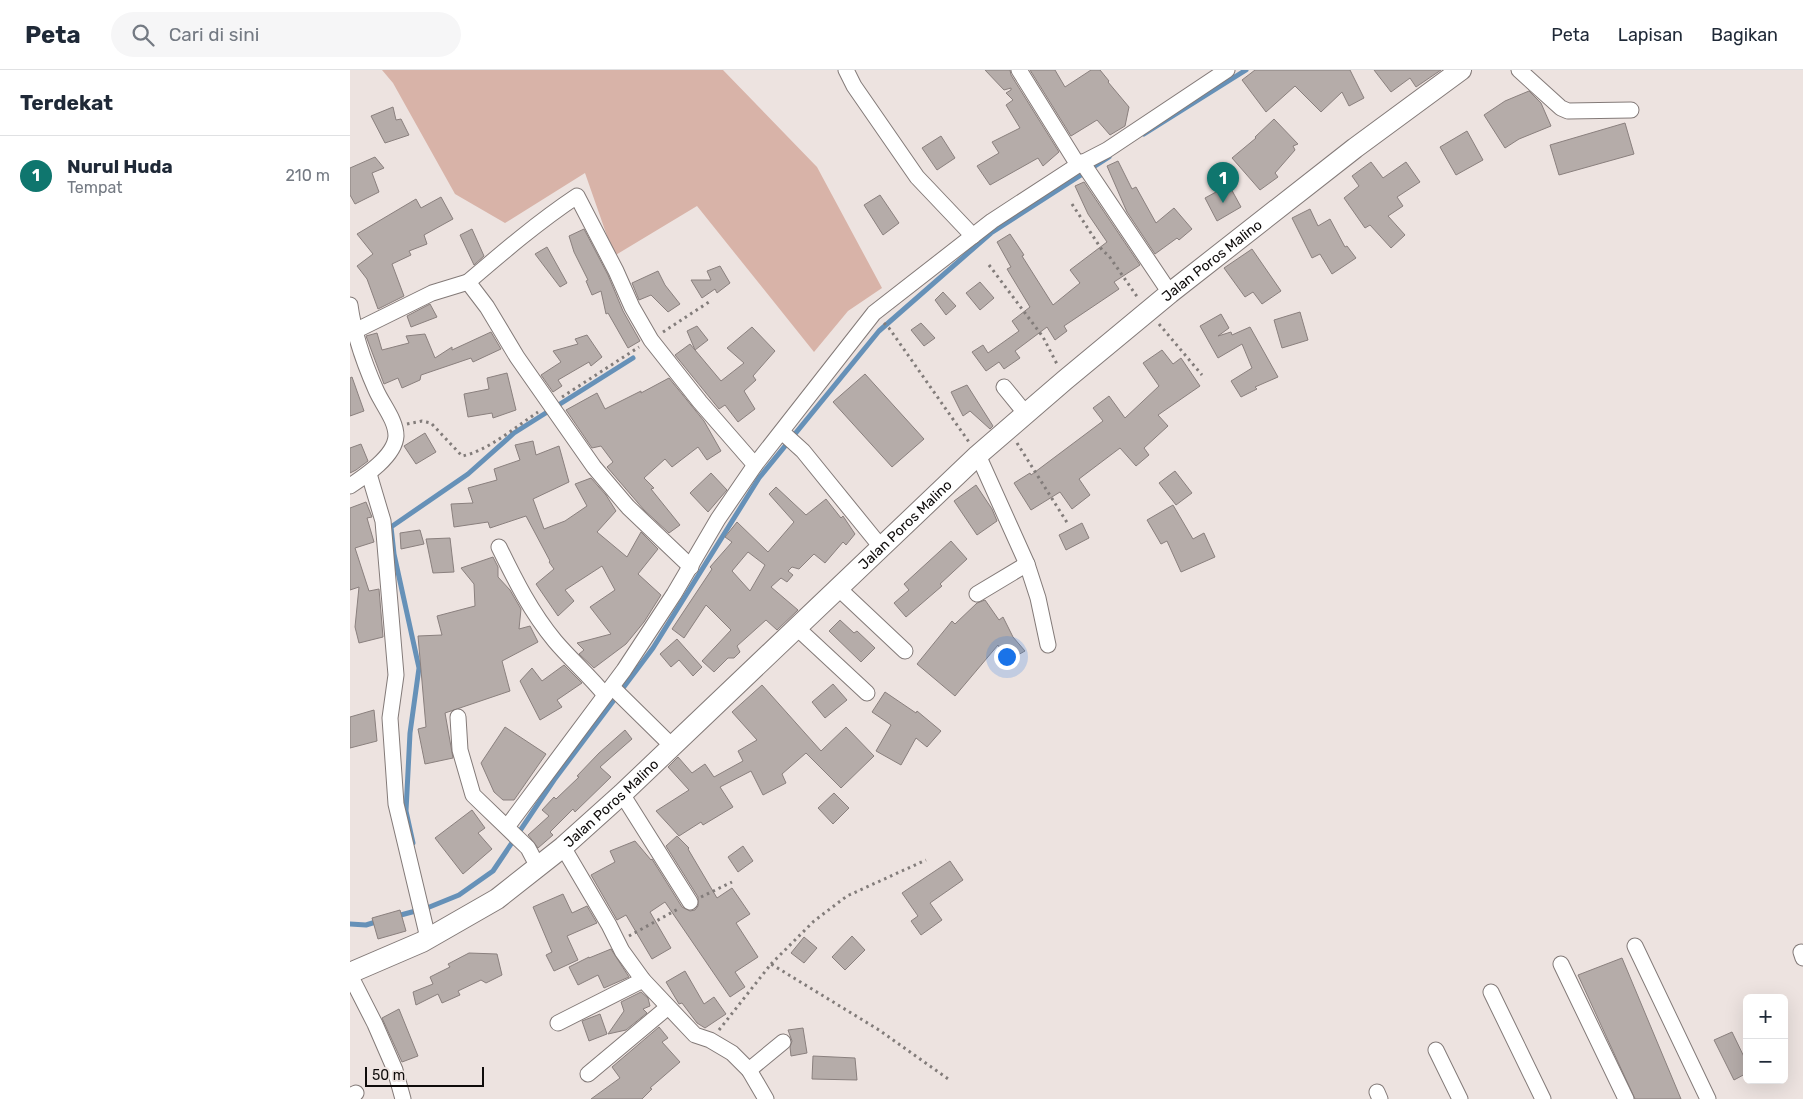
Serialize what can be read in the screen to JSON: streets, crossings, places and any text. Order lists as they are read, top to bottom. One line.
{"streets":{"main road":["Jalan Poros Malino"]},"scale_bar":"50 m","page":{"header":"Peta","search":"Cari di sini","nav":["Peta","Lapisan","Bagikan"],"heading":"Terdekat","list":[{"mark":"1","name":"Nurul Huda","note":"Tempat","value":"210 m"}],"pins":"1","map_buttons":["+","−"],"scale":"50 m"}}
